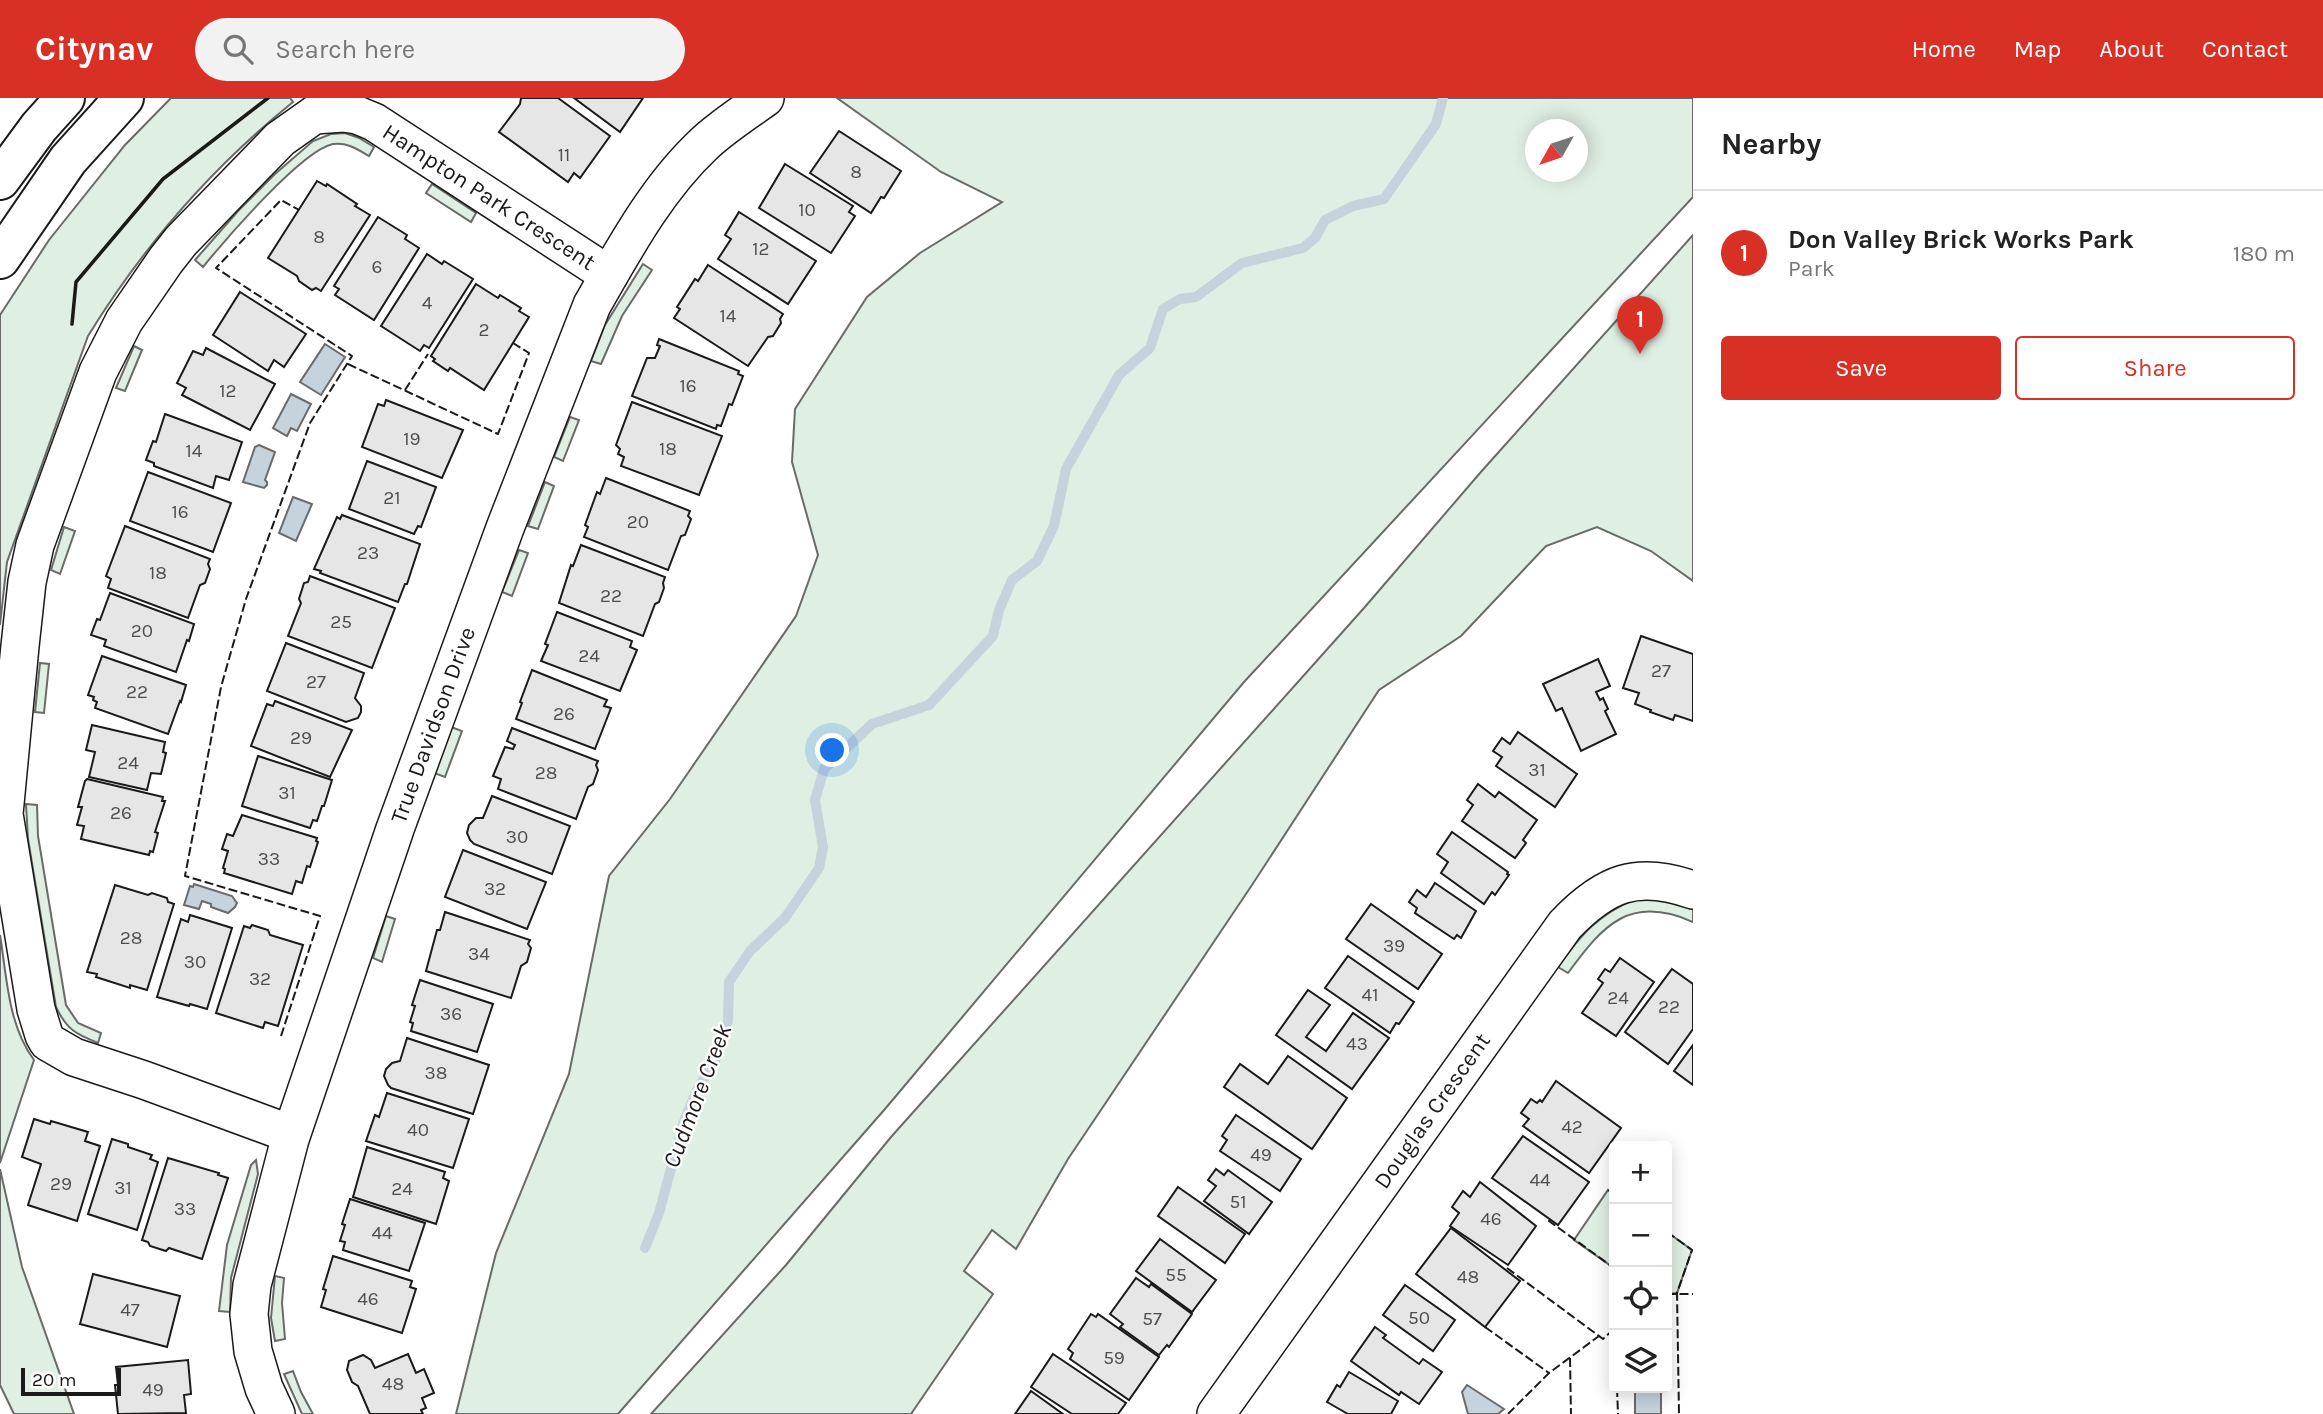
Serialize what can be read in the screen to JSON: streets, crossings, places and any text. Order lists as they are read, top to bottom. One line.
{"streets":{"street":["Hampton Park Crescent","True Davidson Drive","Douglas Crescent"]},"crossings":[["Hampton Park Crescent","True Davidson Drive"]],"water":["Cudmore Creek"],"house_numbers":["11","8","10","8","12","6","4","14","2","16","12","19","18","14","21","16","20","23","18","22","25","20","24","27","27","22","26","29","24","31","28","31","26","30","33","32","28","39","34","30","32","41","24","22","36","43","38","42","40","49","44","29","31","24","51","33","46","44","55","48","46","47","50","57","59","48","49"],"scale_bar":"20 m","north":"bottom left","page":{"header":"Citynav","search":"Search here","nav":["Home","Map","About","Contact"],"heading":"Nearby","list":[{"mark":"1","name":"Don Valley Brick Works Park","note":"Park","value":"180 m"}],"pins":"1","buttons":["Save","Share"],"map_buttons":["+","−"],"scale":"20 m"}}
